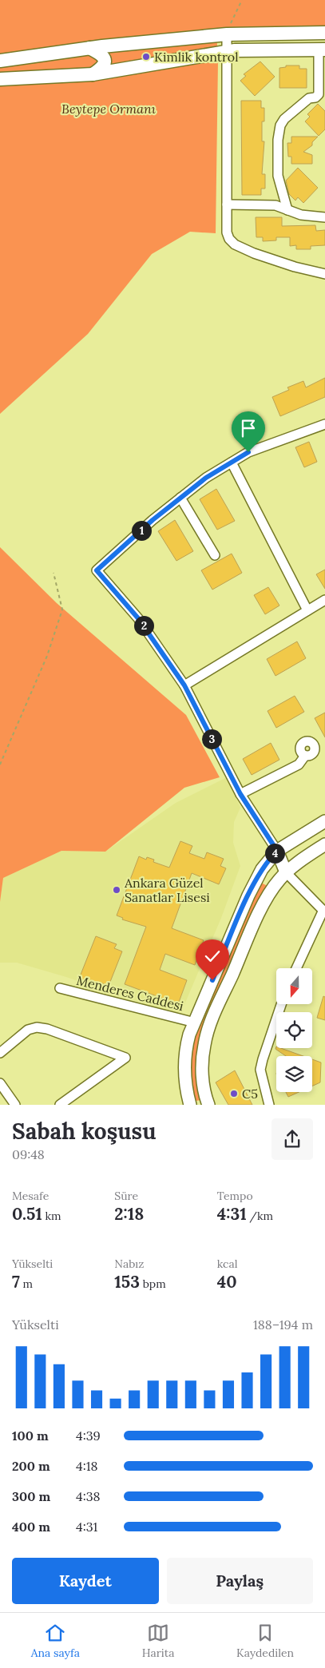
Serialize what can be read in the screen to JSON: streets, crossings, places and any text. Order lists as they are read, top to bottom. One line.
{"streets":{"street":["Menderes Caddesi"]},"parks":["Beytepe Ormanı"],"places":["Kimlik kontrol","Ankara Güzel Sanatlar Lisesi","C5"],"north":"bottom","page":{"pins":["1","2","3","4"],"heading":["Sabah koşusu","09:48"],"stats":[["Mesafe","0.51 km"],["Süre","2:18"],["Tempo","4:31 /km"],["Yükselti","7 m"],["Nabız","153 bpm"],["kcal","40"]],"chart":["Yükselti","188–194 m"],"list":[{"name":"100 m","note":"4:39"},{"name":"200 m","note":"4:18"},{"name":"300 m","note":"4:38"},{"name":"400 m","note":"4:31"}],"buttons":["Kaydet","Paylaş"],"tabs":["Ana sayfa","Harita","Kaydedilen"]}}
